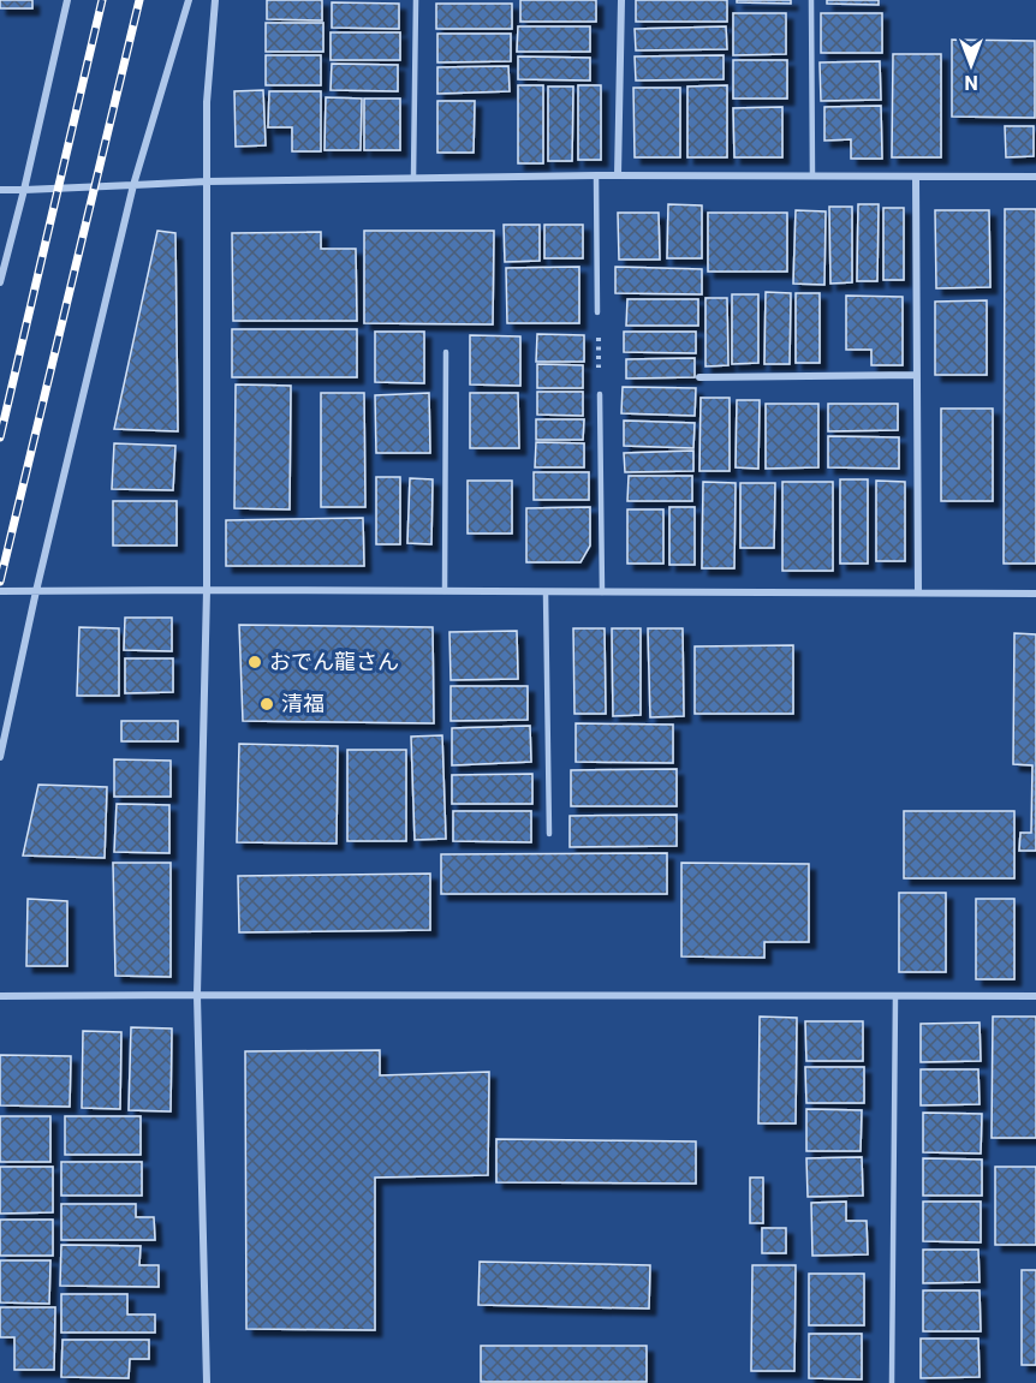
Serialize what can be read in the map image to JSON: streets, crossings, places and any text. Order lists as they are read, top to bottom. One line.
{"places":["おでん龍さん","清福"],"north":"bottom"}
